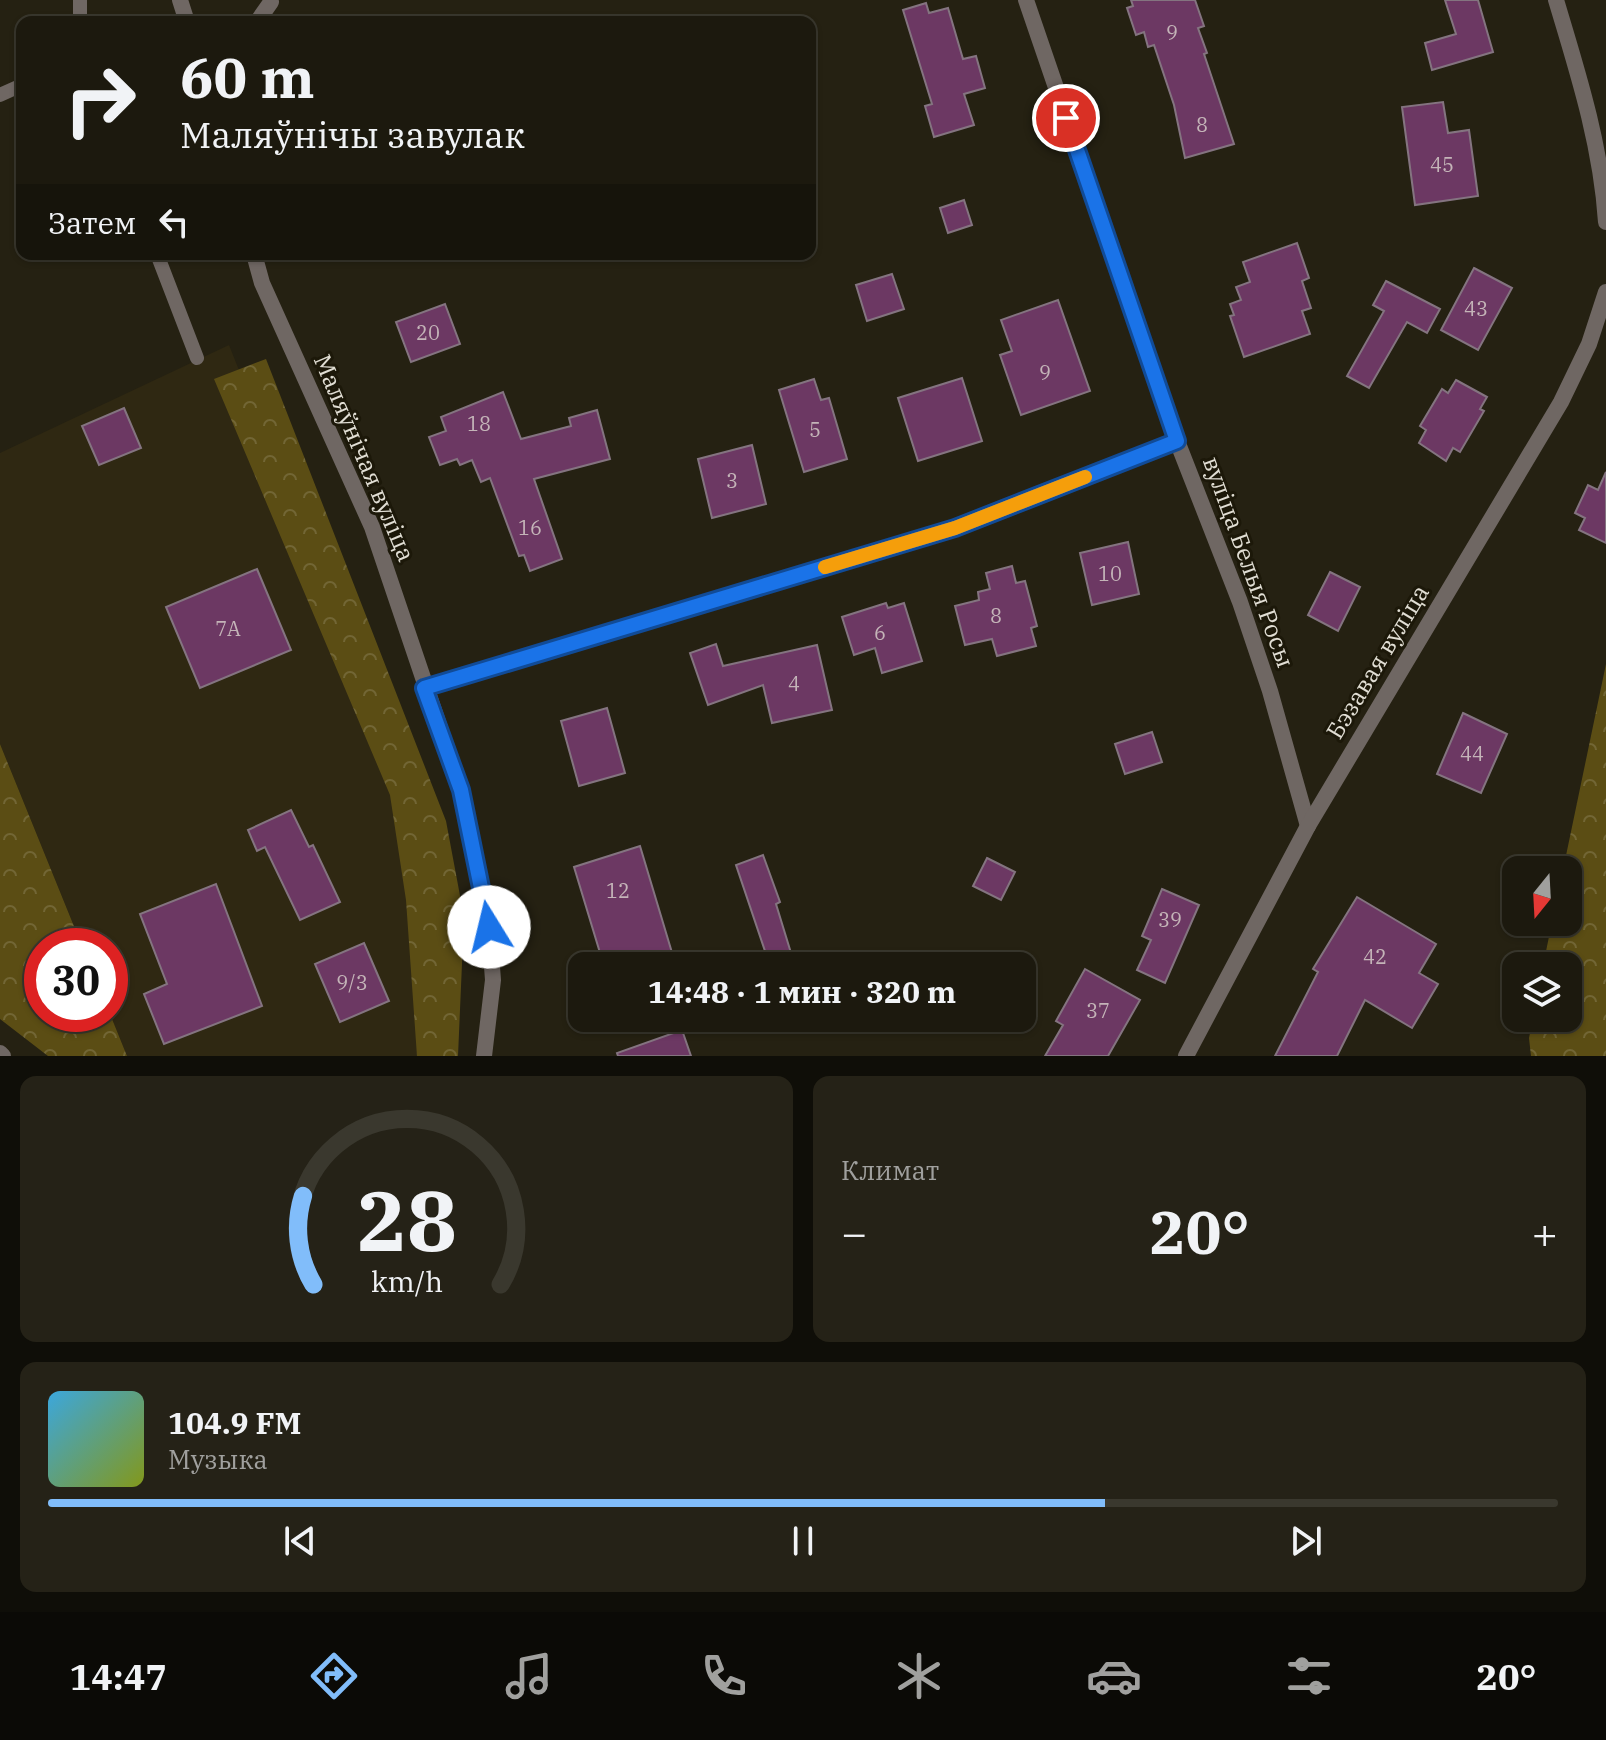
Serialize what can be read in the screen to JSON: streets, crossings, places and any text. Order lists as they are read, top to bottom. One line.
{"streets":{"street":["Маляўнічая вуліца","вуліца Белыя Росы","Бэзавая вуліца"]},"crossings":[["вуліца Белыя Росы","Бэзавая вуліца"]],"house_numbers":["9","8","45","43","20","9","18","5","3","16","10","8","7А","6","4","44","12","39","42","9/3","37"],"north":"bottom","page":{"turn":["60 m","Маляўнічы завулак"],"then":"Затем","limit":"30","trip":"14:48 · 1 мин · 320 m","tile":"Климат","heat":["−","20°","+"],"song":["104.9 FM","Музыка"],"tabs":["14:47","20°"],"gauge":["28","km/h"]}}
